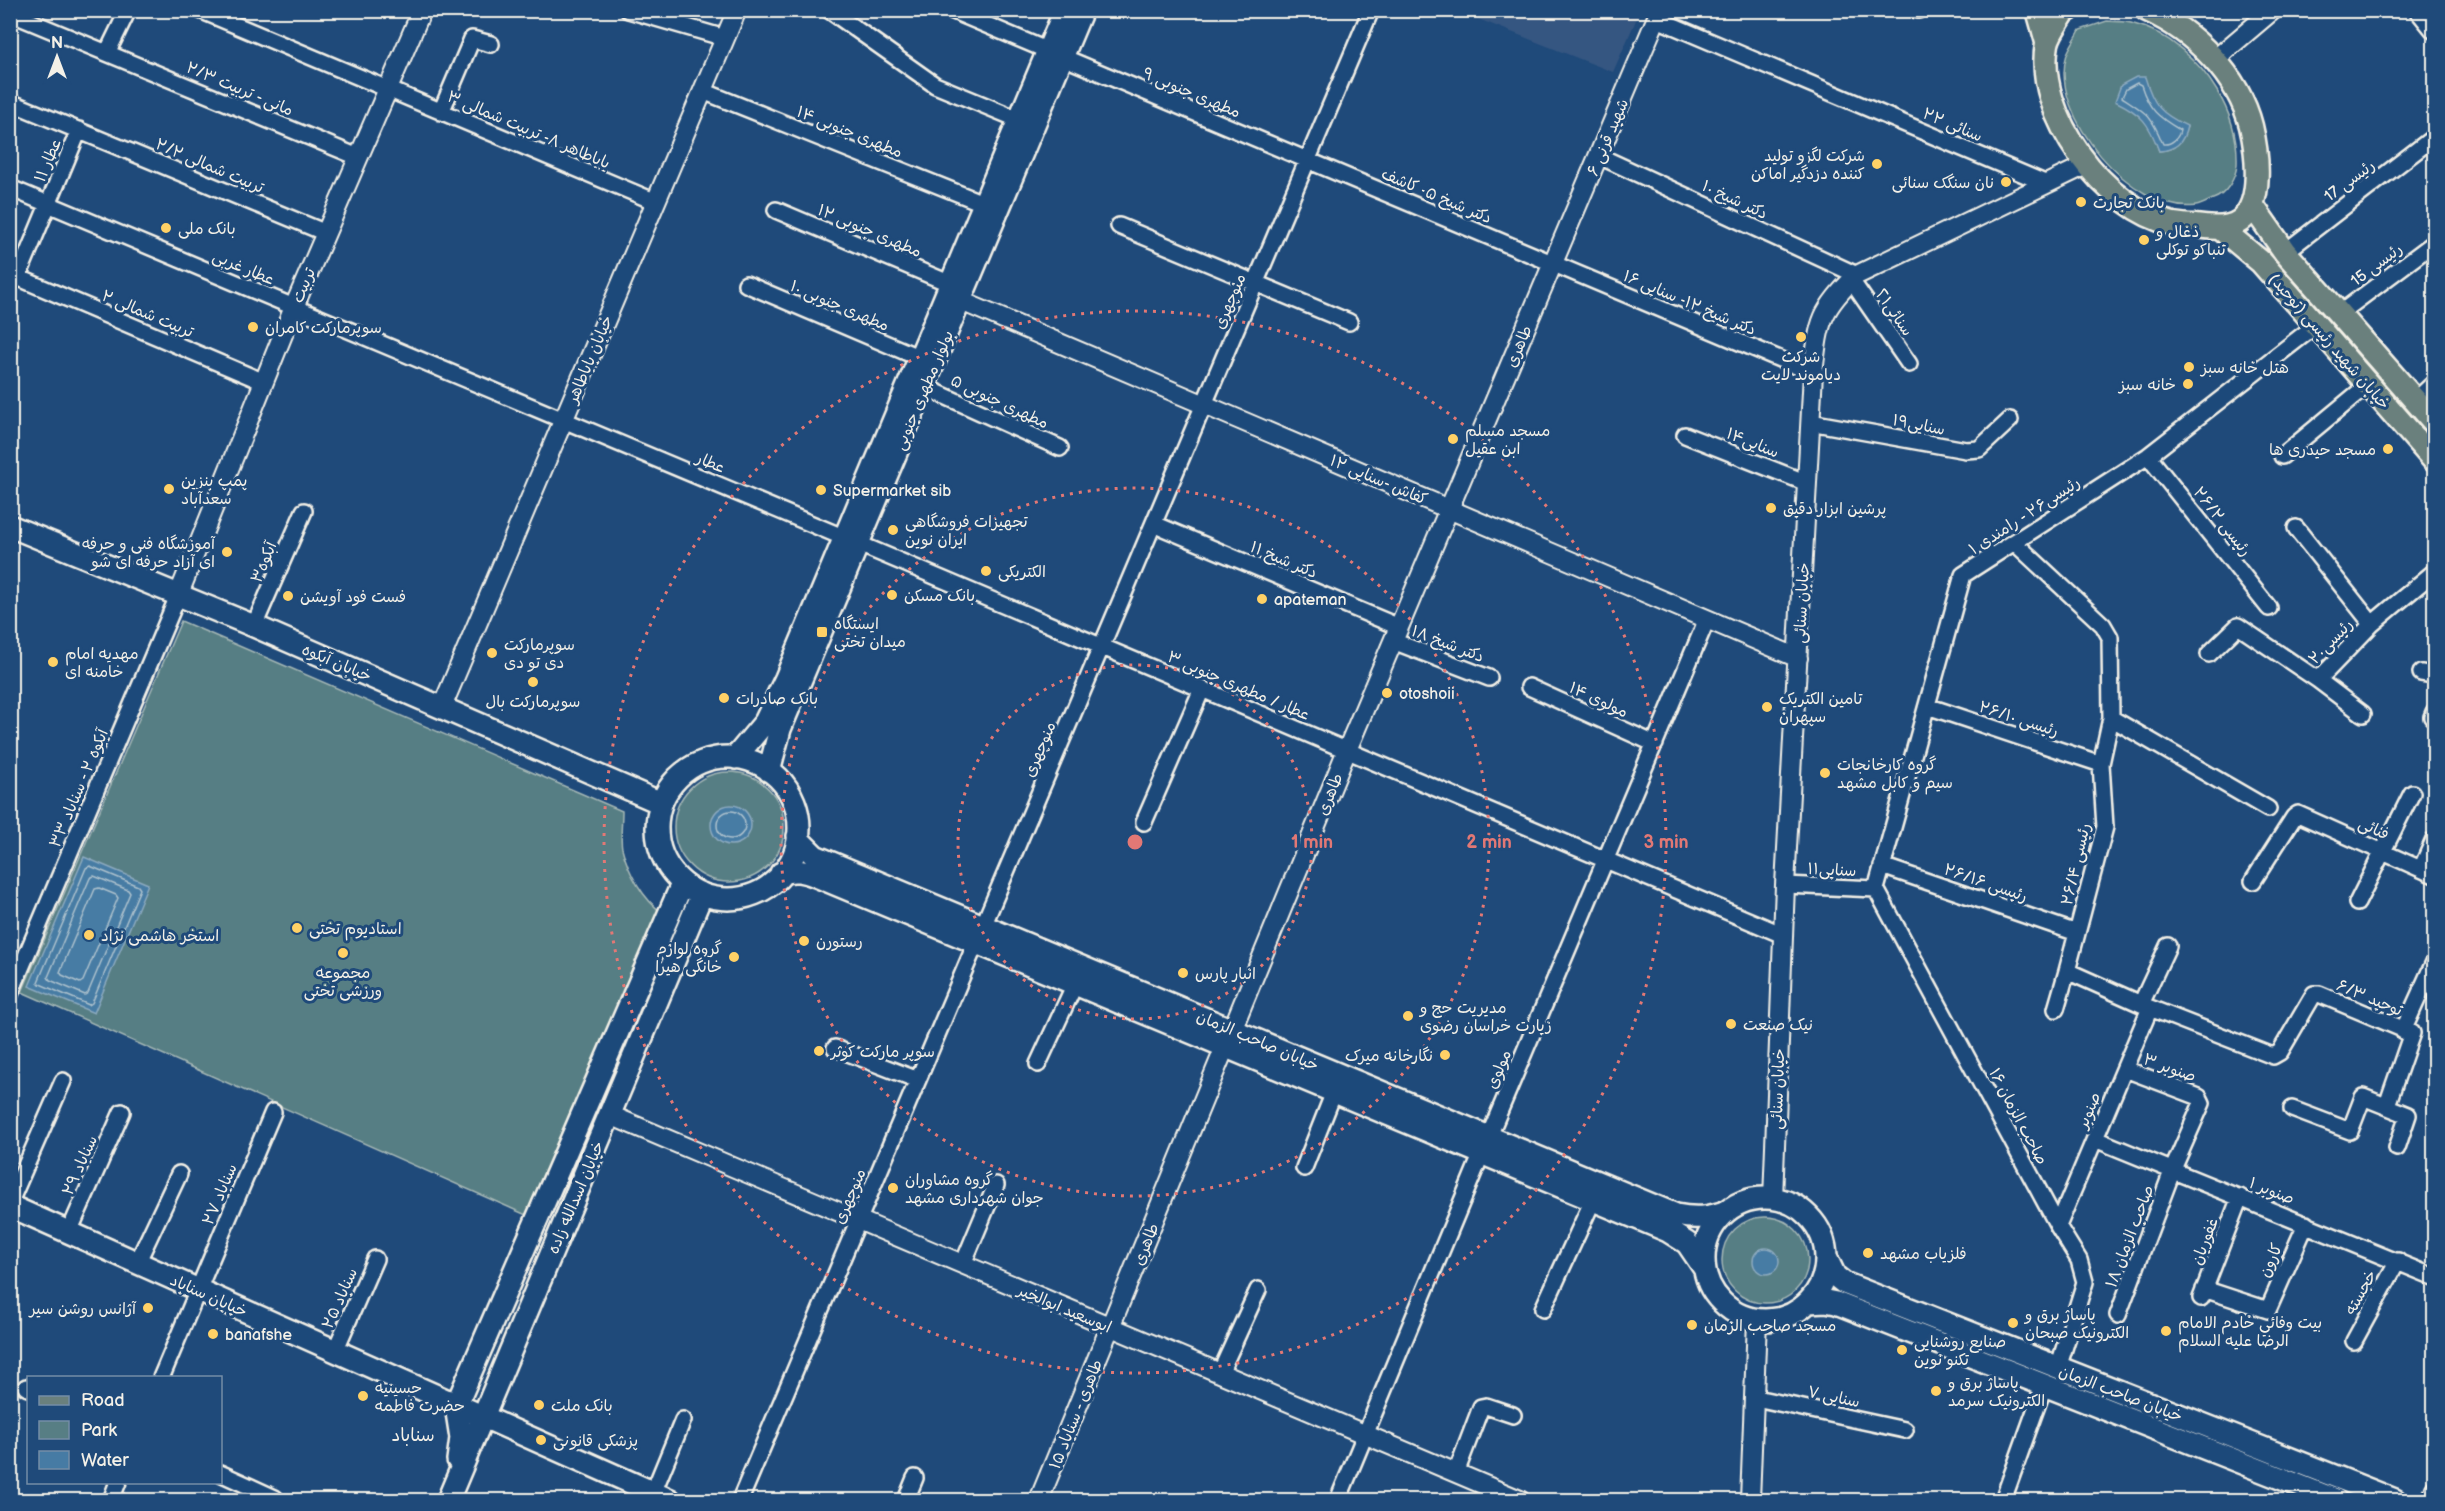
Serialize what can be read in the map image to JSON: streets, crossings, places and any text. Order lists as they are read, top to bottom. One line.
{"streets":{"main road":["خیابان شهید رئیسی (توحید)","بولوار مطهری جنوبی","خیابان آبکوه","خیابان صاحب الزمان","خیابان اسدالله زاده","خیابان سناباد"],"street":["مانی - تربیت ۲/۳","مطهری جنوبی ۹","سنائی ۲۲","باباطاهر ۸- تربیت شمالی ۳","مطهری جنوبی ۱۴","شهید قرنی ۶","عطار ۱۱","تربیت شمالی ۲/۲","رئیسی 17","دکتر شیخ ۵- کاشف","دکتر شیخ ۱۰","مطهری جنوبی ۱۲","رئیسی 15","عطار غربی","تربیت","منوچهری","دکتر شیخ ۱۲- سنایی ۱۶","مطهری جنوبی ۱۰","سنائی٢١","تربیت شمالی ۲","طاهری","خیابان باباطاهر","مطهری جنوبی ۵","سنایی۱۹","سنایی۱۴","عطار","کفاش -سنایی ۱۲","رئیسی۲۶ - رامندی ۱","رئیسی ۲۶/۲","دکتر شیخ ۱۱","آبکوه۳","خیابان سنائی","رئیسی۲۰","دکتر شیخ ۱۸","عطار / مطهری جنوبی ۳","مولوی ۱۴","رئیسی ۲۶/۱۰","آبکوه ۲ - سناباد ۳۳","فنائی","رئیسی ۲۶/۴","سنایی۱۱","رئیسی ۲۶/۱۶","توحید ۶/۳","صنوبر ۳","مولوی","صنوبر","صاحب الزمان ۱۶","سناباد ۲۹","صنوبر ۱","سناباد ۲۷","صاحب الزمان ۱۸","غفوریان","کارون","خجسته","سناباد ۲۵","ابوسعید ابوالخیر","سنایی ۷","طاهری - سناباد ۱۵"]},"crossings":[["مانی - تربیت ۲/۳","تربیت"],["مطهری جنوبی ۹","دکتر شیخ ۵- کاشف"],["مطهری جنوبی ۹","منوچهری"],["مطهری جنوبی ۹","بولوار مطهری جنوبی"],["سنائی ۲۲","شهید قرنی ۶"],["سنائی ۲۲","خیابان سنائی"],["باباطاهر ۸- تربیت شمالی ۳","تربیت"],["باباطاهر ۸- تربیت شمالی ۳","خیابان باباطاهر"],["مطهری جنوبی ۱۴","خیابان باباطاهر"],["مطهری جنوبی ۱۴","بولوار مطهری جنوبی"],["شهید قرنی ۶","دکتر شیخ ۵- کاشف"],["شهید قرنی ۶","دکتر شیخ ۱۰"],["شهید قرنی ۶","دکتر شیخ ۱۲- سنایی ۱۶"],["شهید قرنی ۶","طاهری"],["عطار ۱۱","تربیت شمالی ۲/۲"],["عطار ۱۱","عطار غربی"],["عطار ۱۱","تربیت شمالی ۲"],["تربیت شمالی ۲/۲","تربیت"],["رئیسی 17","خیابان شهید رئیسی (توحید)"],["دکتر شیخ ۵- کاشف","منوچهری"],["دکتر شیخ ۵- کاشف","دکتر شیخ ۱۲- سنایی ۱۶"],["دکتر شیخ ۵- کاشف","طاهری"],["دکتر شیخ ۱۰","سنائی٢١"],["دکتر شیخ ۱۰","خیابان سنائی"],["مطهری جنوبی ۱۲","بولوار مطهری جنوبی"],["مطهری جنوبی ۱۲","کفاش -سنایی ۱۲"],["رئیسی 15","خیابان شهید رئیسی (توحید)"],["عطار غربی","تربیت"],["عطار غربی","خیابان باباطاهر"],["عطار غربی","عطار"],["تربیت","تربیت شمالی ۲"],["تربیت","خیابان آبکوه"],["تربیت","آبکوه ۲ - سناباد ۳۳"],["منوچهری","کفاش -سنایی ۱۲"],["منوچهری","دکتر شیخ ۱۱"],["منوچهری","عطار / مطهری جنوبی ۳"],["منوچهری","خیابان صاحب الزمان"],["منوچهری","ابوسعید ابوالخیر"],["دکتر شیخ ۱۲- سنایی ۱۶","طاهری"],["دکتر شیخ ۱۲- سنایی ۱۶","خیابان سنائی"],["مطهری جنوبی ۱۰","بولوار مطهری جنوبی"],["سنائی٢١","خیابان سنائی"],["خیابان شهید رئیسی (توحید)","رئیسی۲۶ - رامندی ۱"],["طاهری","کفاش -سنایی ۱۲"],["طاهری","دکتر شیخ ۱۱"],["طاهری","دکتر شیخ ۱۸"],["طاهری","عطار / مطهری جنوبی ۳"],["طاهری","خیابان صاحب الزمان"],["طاهری","ابوسعید ابوالخیر"],["طاهری","طاهری - سناباد ۱۵"],["خیابان باباطاهر","عطار"],["خیابان باباطاهر","خیابان آبکوه"],["بولوار مطهری جنوبی","مطهری جنوبی ۵"],["بولوار مطهری جنوبی","عطار"],["بولوار مطهری جنوبی","کفاش -سنایی ۱۲"],["بولوار مطهری جنوبی","خیابان آبکوه"],["بولوار مطهری جنوبی","عطار / مطهری جنوبی ۳"],["بولوار مطهری جنوبی","خیابان صاحب الزمان"],["بولوار مطهری جنوبی","خیابان اسدالله زاده"],["سنایی۱۹","خیابان سنائی"],["سنایی۱۴","خیابان سنائی"],["عطار","عطار / مطهری جنوبی ۳"],["کفاش -سنایی ۱۲","خیابان سنائی"],["کفاش -سنایی ۱۲","مولوی"],["رئیسی۲۶ - رامندی ۱","رئیسی ۲۶/۲"],["رئیسی۲۶ - رامندی ۱","رئیسی ۲۶/۱۰"],["رئیسی۲۶ - رامندی ۱","رئیسی ۲۶/۴"],["رئیسی۲۶ - رامندی ۱","سنایی۱۱"],["رئیسی۲۶ - رامندی ۱","رئیسی ۲۶/۱۶"],["رئیسی۲۶ - رامندی ۱","صاحب الزمان ۱۶"],["دکتر شیخ ۱۱","دکتر شیخ ۱۸"],["آبکوه۳","خیابان آبکوه"],["خیابان سنائی","عطار / مطهری جنوبی ۳"],["خیابان سنائی","سنایی۱۱"],["خیابان سنائی","خیابان صاحب الزمان"],["خیابان آبکوه","آبکوه ۲ - سناباد ۳۳"],["خیابان آبکوه","خیابان صاحب الزمان"],["خیابان آبکوه","خیابان اسدالله زاده"],["عطار / مطهری جنوبی ۳","مولوی"],["مولوی ۱۴","مولوی"],["رئیسی ۲۶/۱۰","رئیسی ۲۶/۴"],["رئیسی ۲۶/۴","رئیسی ۲۶/۱۶"],["سنایی۱۱","صاحب الزمان ۱۶"],["توحید ۶/۳","صنوبر"],["خیابان صاحب الزمان","مولوی"],["خیابان صاحب الزمان","صاحب الزمان ۱۶"],["خیابان صاحب الزمان","خیابان اسدالله زاده"],["صنوبر ۳","صنوبر"],["صنوبر ۳","صاحب الزمان ۱۸"],["مولوی","ابوسعید ابوالخیر"],["صنوبر","صاحب الزمان ۱۶"],["صنوبر","صنوبر ۱"],["سناباد ۲۹","خیابان سناباد"],["صنوبر ۱","صاحب الزمان ۱۸"],["صنوبر ۱","غفوریان"],["صنوبر ۱","کارون"],["صنوبر ۱","خجسته"],["سناباد ۲۷","خیابان سناباد"],["خیابان اسدالله زاده","خیابان سناباد"],["خیابان اسدالله زاده","ابوسعید ابوالخیر"],["غفوریان","کارون"],["خیابان سناباد","سناباد ۲۵"],["ابوسعید ابوالخیر","طاهری - سناباد ۱۵"]],"districts":["سناباد"],"places":{"other":["شرکت لگزو تولید کننده دزدگیر اماکن","نان سنگک سنائی","بانک تجارت","بانک ملی","ذغال و تنباکو توکلی","سوپرمارکت کامران","شرکت دیاموند لایت","هتل خانه سبز","خانه سبز","مسجد مسلم ابن عقیل","مسجد حیدری ها","پمپ بنزین سعدآباد","Supermarket sib","پرشین ابزار دقیق","تجهیزات فروشگاهی ایران نوین","آموزشگاه فنی و حرفه ای آزاد حرفه ای شو","الکتریکی","بانک مسکن","فست فود آویشن","apateman","سوپرمارکت دی تو دی","مهدیه امام خامنه ای","سوپرمارکت بال","otoshoii","بانک صادرات","تامین الکتریک سپهران","گروه کارخانجات سیم و کابل مشهد","استادیوم تختی","استخر هاشمی نژاد","رستورن","مجموعه ورزشی تختی","گروه لوازم خانگی هیرا","انبار پارس","مدیریت حج و زیارت خراسان رضوی","نیک صنعت","سوپر مارکت کوثر","نگارخانه میرک","گروه مشاوران جوان شهرداری مشهد","فلزیاب مشهد","آژانس روشن سیر","پاساژ برق و الکترونیک صبحان","مسجد صاحب الزمان","بيت وفائي خادم الامام الرضا عليه السلام","banafshe","صنایع روشنایی تکنو نوین","پاساژ برق و الکترونیک سرمد","حسینیه حضرت فاطمه","بانک ملت","پزشکی قانونی"],"transit":["ایستگاه میدان تختی"]},"legend":["Road","Park","Water"],"north":"top","rings":["1 min","2 min","3 min"]}
